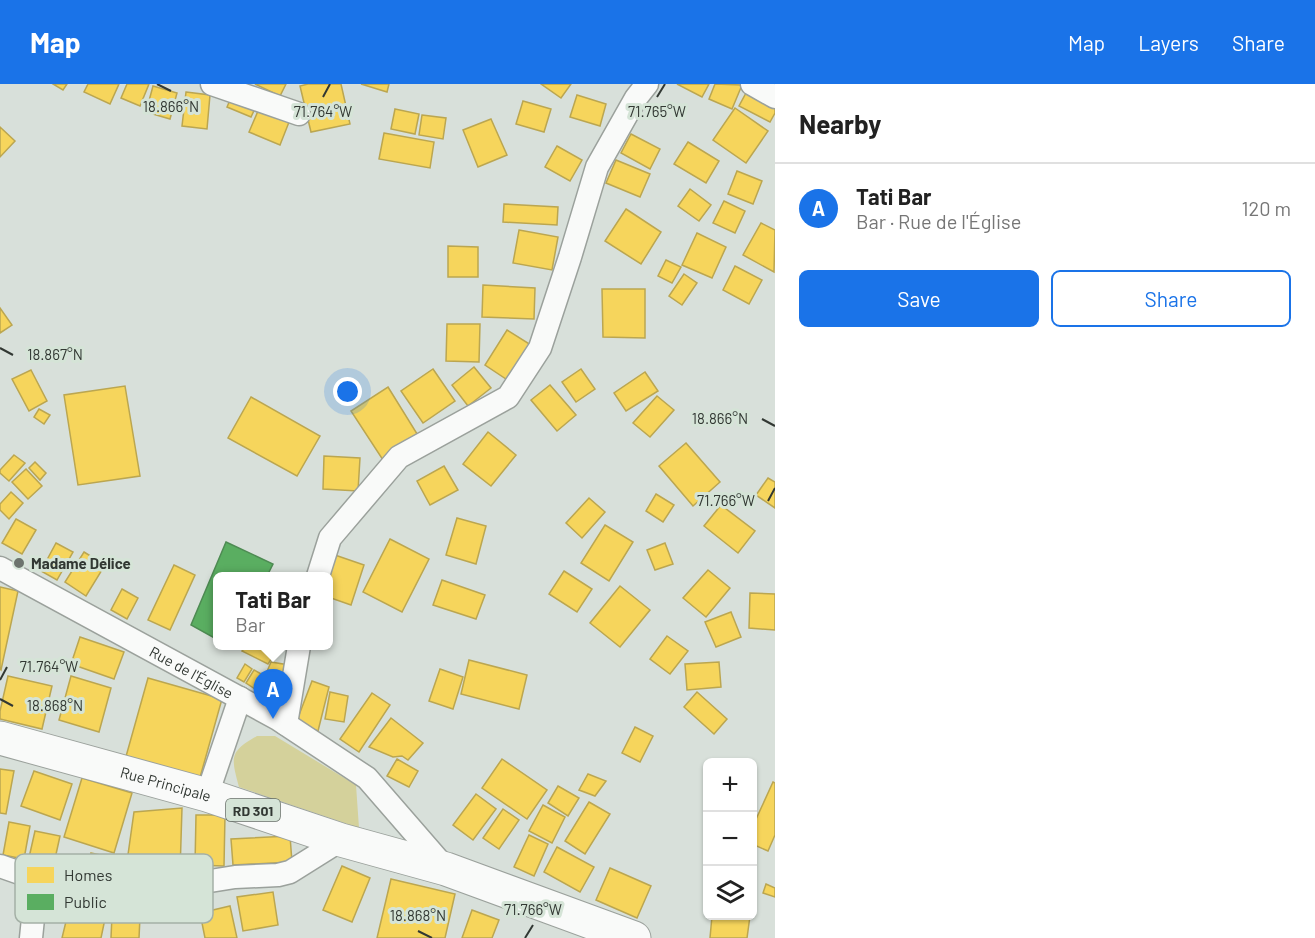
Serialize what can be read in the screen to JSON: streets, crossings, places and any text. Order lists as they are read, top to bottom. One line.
{"streets":{"main road":["Rue Principale","RD 301"],"street":["Rue de l'Église"]},"crossings":[["Rue de l'Église","Rue Principale"]],"places":["Madame Délice"],"legend":["Homes","Public"],"page":{"header":"Map","nav":["Map","Layers","Share"],"heading":"Nearby","list":[{"mark":"A","name":"Tati Bar","note":"Bar · Rue de l'Église","value":"120 m"}],"buttons":["Save","Share"],"popup":["Tati Bar","Bar"],"pins":"A","map_buttons":["+","−"]},"coordinates":["18.866°N","71.764°W","71.765°W","18.867°N","71.766°W","18.868°N"]}
